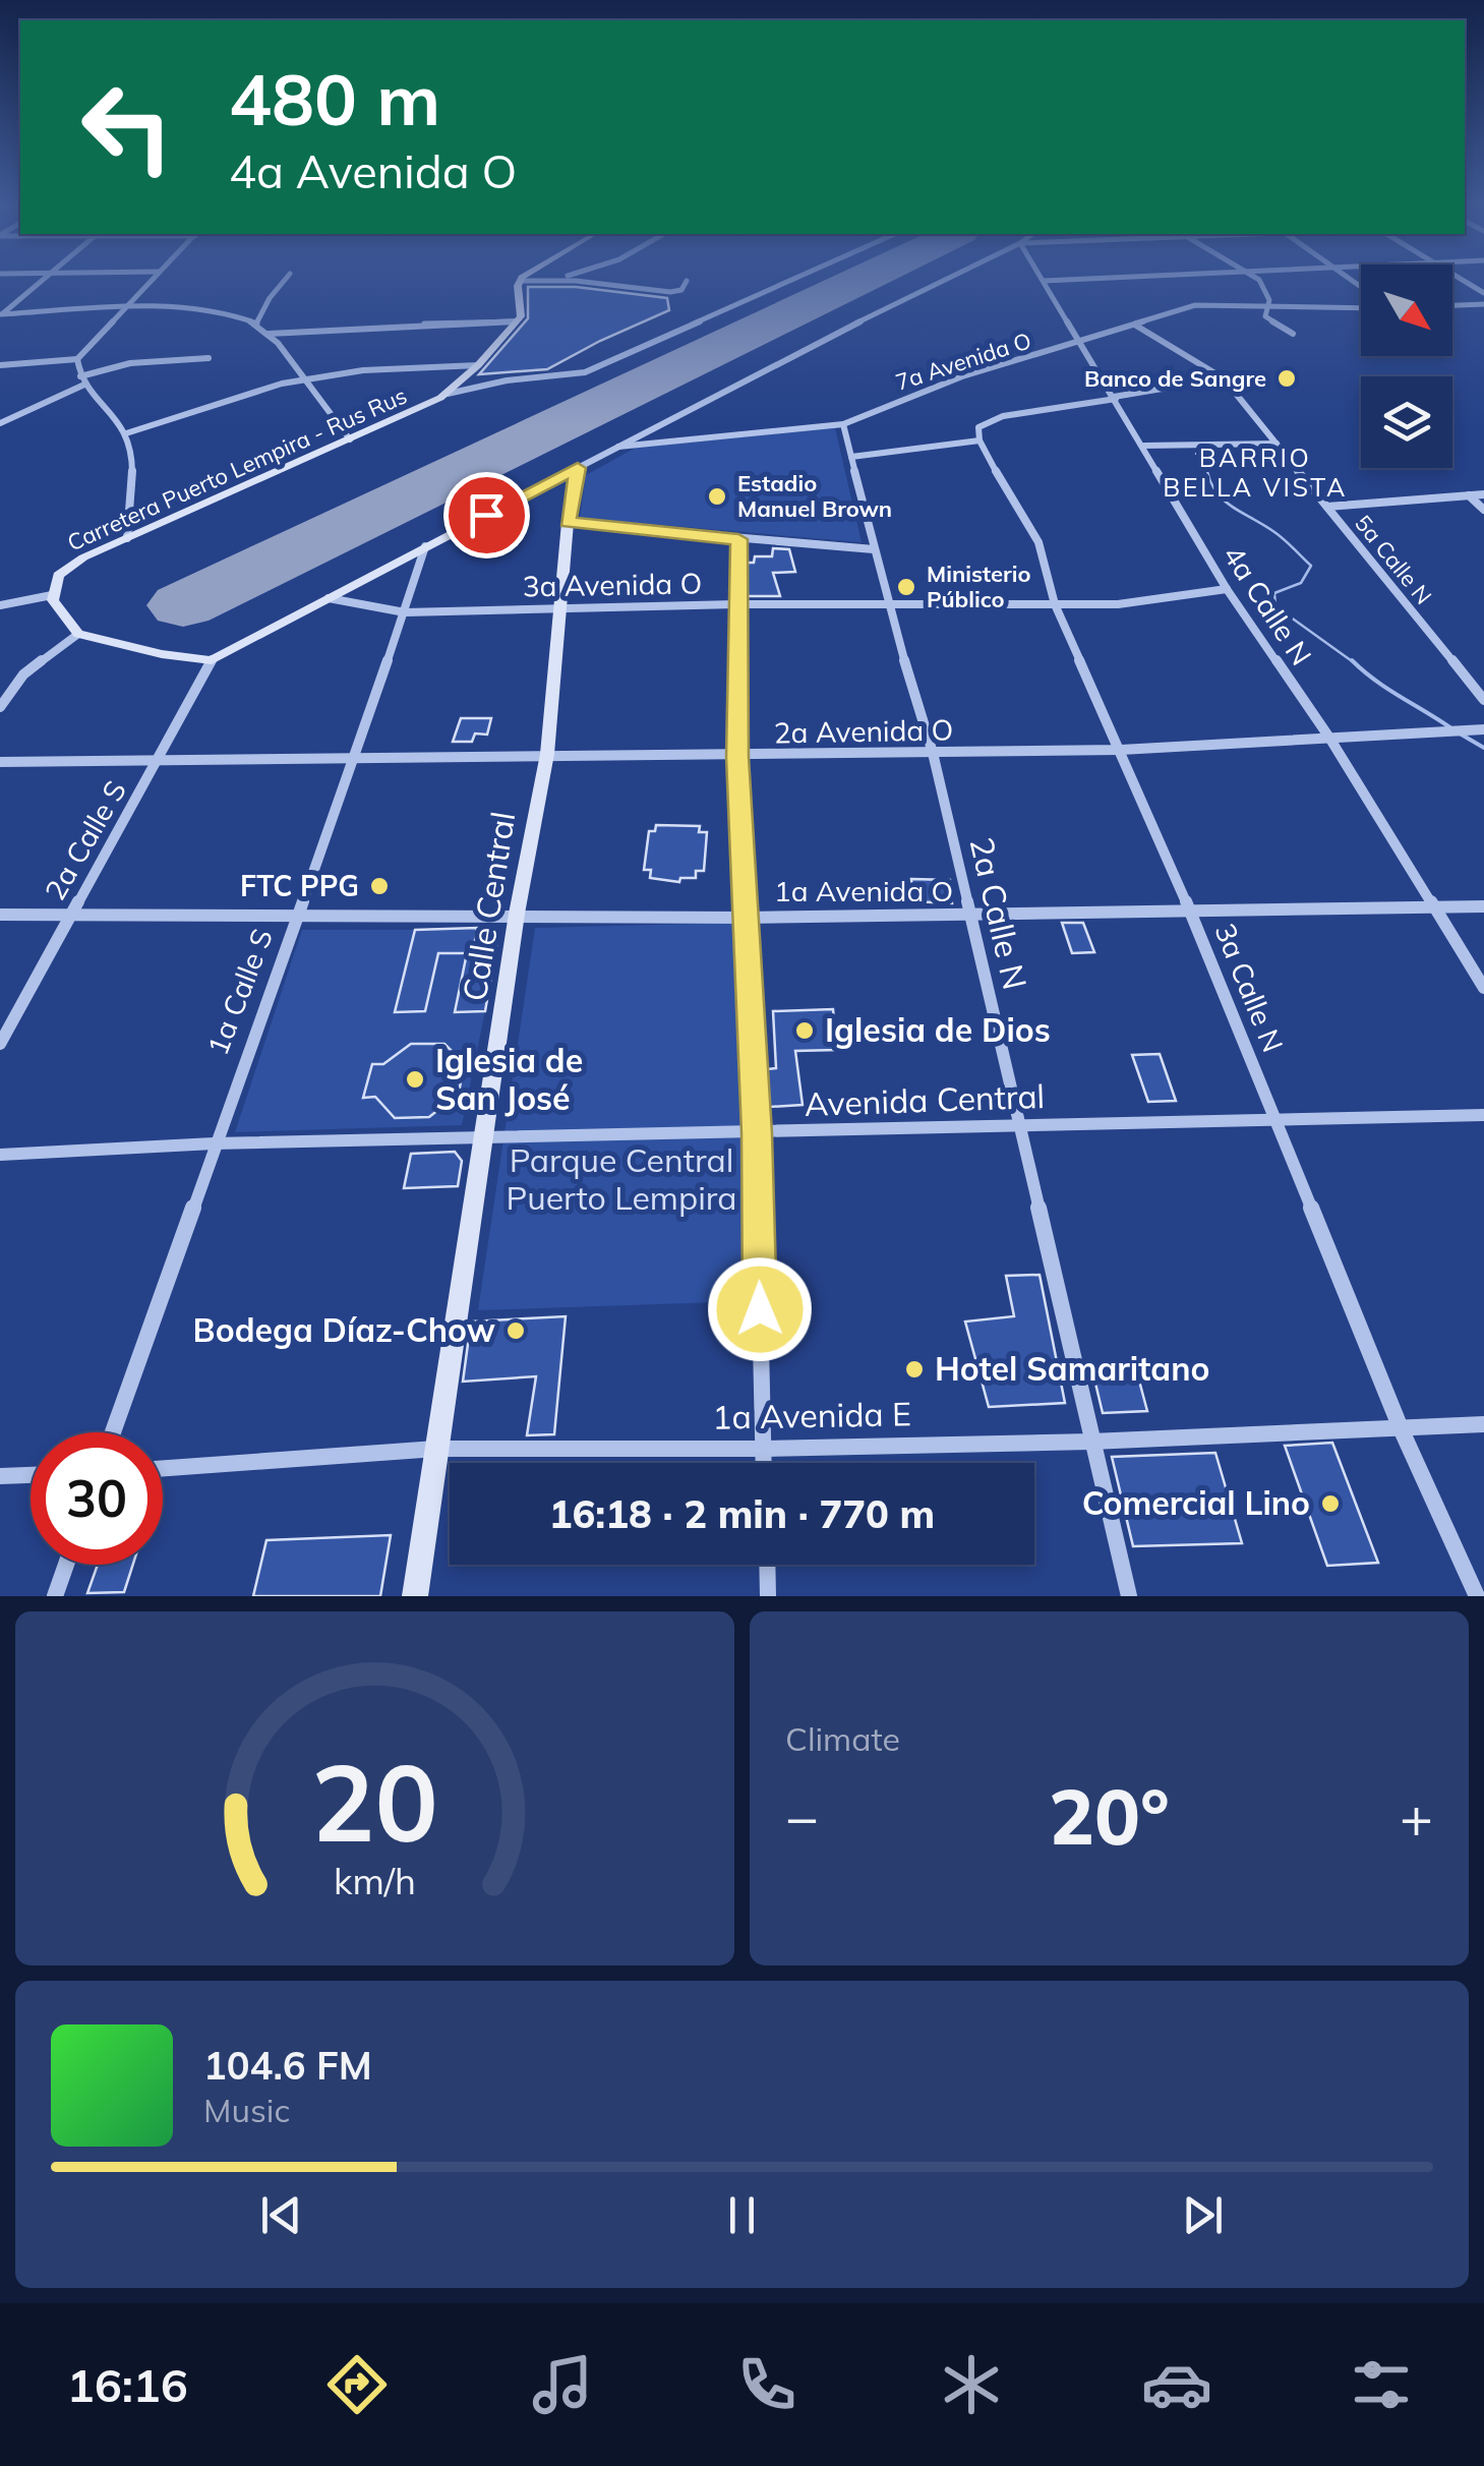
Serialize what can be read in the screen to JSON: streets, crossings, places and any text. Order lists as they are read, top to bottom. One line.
{"streets":{"street":["7a Avenida O","Carretera Puerto Lempira - Rus Rus","5a Calle N","3a Avenida O","4a Calle N","2a Avenida O","2a Calle S","1a Avenida O","Calle Central","2a Calle N","3a Calle N","1a Calle S","Avenida Central","1a Avenida E"]},"crossings":[["7a Avenida O","5a Calle N"],["7a Avenida O","4a Calle N"],["7a Avenida O","2a Calle N"],["3a Avenida O","4a Calle N"],["3a Avenida O","Calle Central"],["3a Avenida O","2a Calle N"],["3a Avenida O","3a Calle N"],["3a Avenida O","1a Calle S"],["4a Calle N","2a Avenida O"],["4a Calle N","1a Avenida O"],["2a Avenida O","2a Calle S"],["2a Avenida O","Calle Central"],["2a Avenida O","2a Calle N"],["2a Avenida O","3a Calle N"],["2a Avenida O","1a Calle S"],["2a Calle S","1a Avenida O"],["1a Avenida O","Calle Central"],["1a Avenida O","2a Calle N"],["1a Avenida O","3a Calle N"],["1a Avenida O","1a Calle S"],["Calle Central","Avenida Central"],["Calle Central","1a Avenida E"],["2a Calle N","Avenida Central"],["2a Calle N","1a Avenida E"],["3a Calle N","Avenida Central"],["3a Calle N","1a Avenida E"],["1a Calle S","Avenida Central"]],"districts":["BARRIO BELLA VISTA"],"parks":["Parque Central Puerto Lempira"],"places":["Banco de Sangre","Estadio Manuel Brown","Ministerio Público","FTC PPG","Iglesia de Dios","Iglesia de San José","Bodega Díaz-Chow","Hotel Samaritano","Comercial Lino"],"north":"bottom right","page":{"turn":["480 m","4a Avenida O"],"limit":"30","trip":"16:18 · 2 min · 770 m","tile":"Climate","heat":["−","20°","+"],"song":["104.6 FM","Music"],"tabs":"16:16","gauge":["20","km/h"]}}
